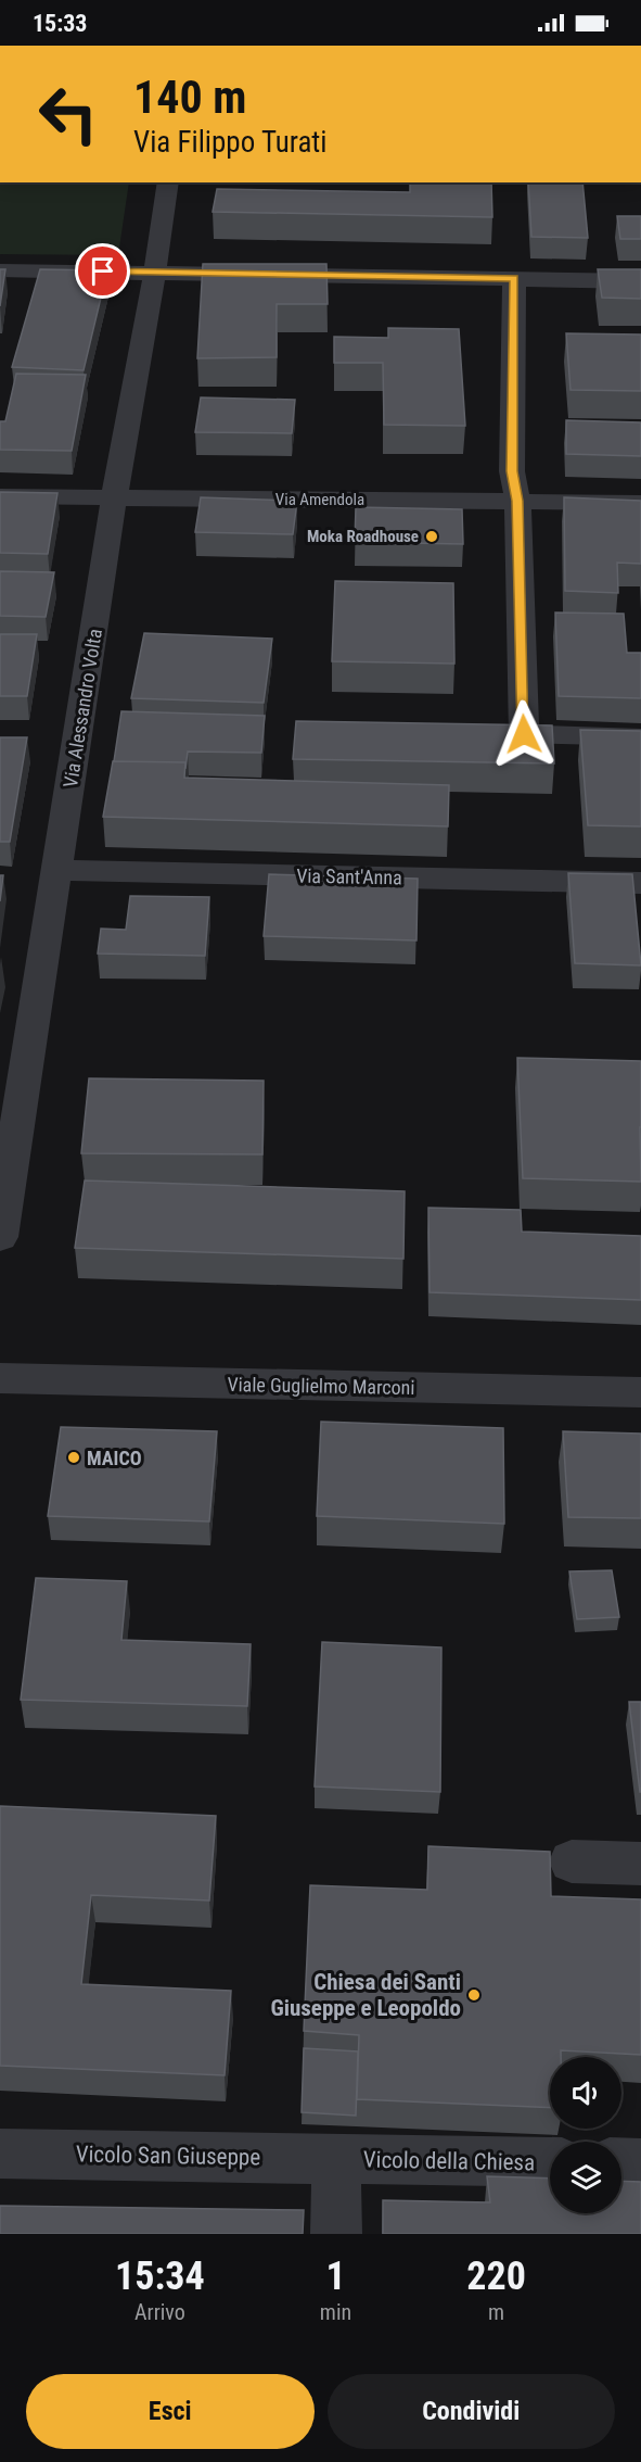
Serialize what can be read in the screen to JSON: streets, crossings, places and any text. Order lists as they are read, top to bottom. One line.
{"streets":{"street":["Via Amendola","Via Alessandro Volta","Via Sant'Anna","Viale Guglielmo Marconi","Vicolo San Giuseppe","Vicolo della Chiesa"]},"crossings":[["Via Amendola","Via Alessandro Volta"],["Via Alessandro Volta","Via Sant'Anna"],["Vicolo San Giuseppe","Vicolo della Chiesa"]],"places":["Moka Roadhouse","MAICO","Chiesa dei Santi Giuseppe e Leopoldo"],"page":{"status":"15:33","turn":["140 m","Via Filippo Turati"],"eta":["15:34","Arrivo","1","min","220","m"],"buttons":["Esci","Condividi"]}}
